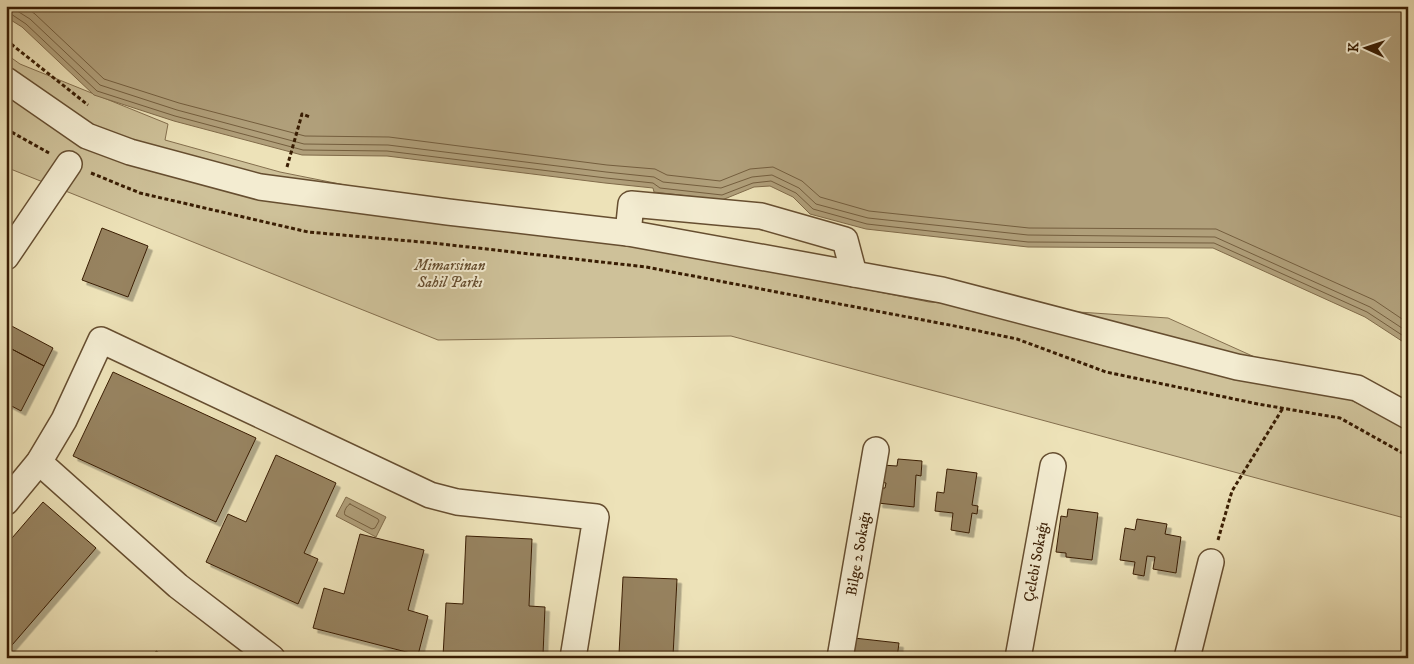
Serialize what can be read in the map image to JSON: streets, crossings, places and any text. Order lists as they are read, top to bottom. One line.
{"streets":{"street":["Bilge 2 Sokağı","Çelebi Sokağı"]},"parks":["Mimarsinan Sahil Parkı"],"north":"left"}
